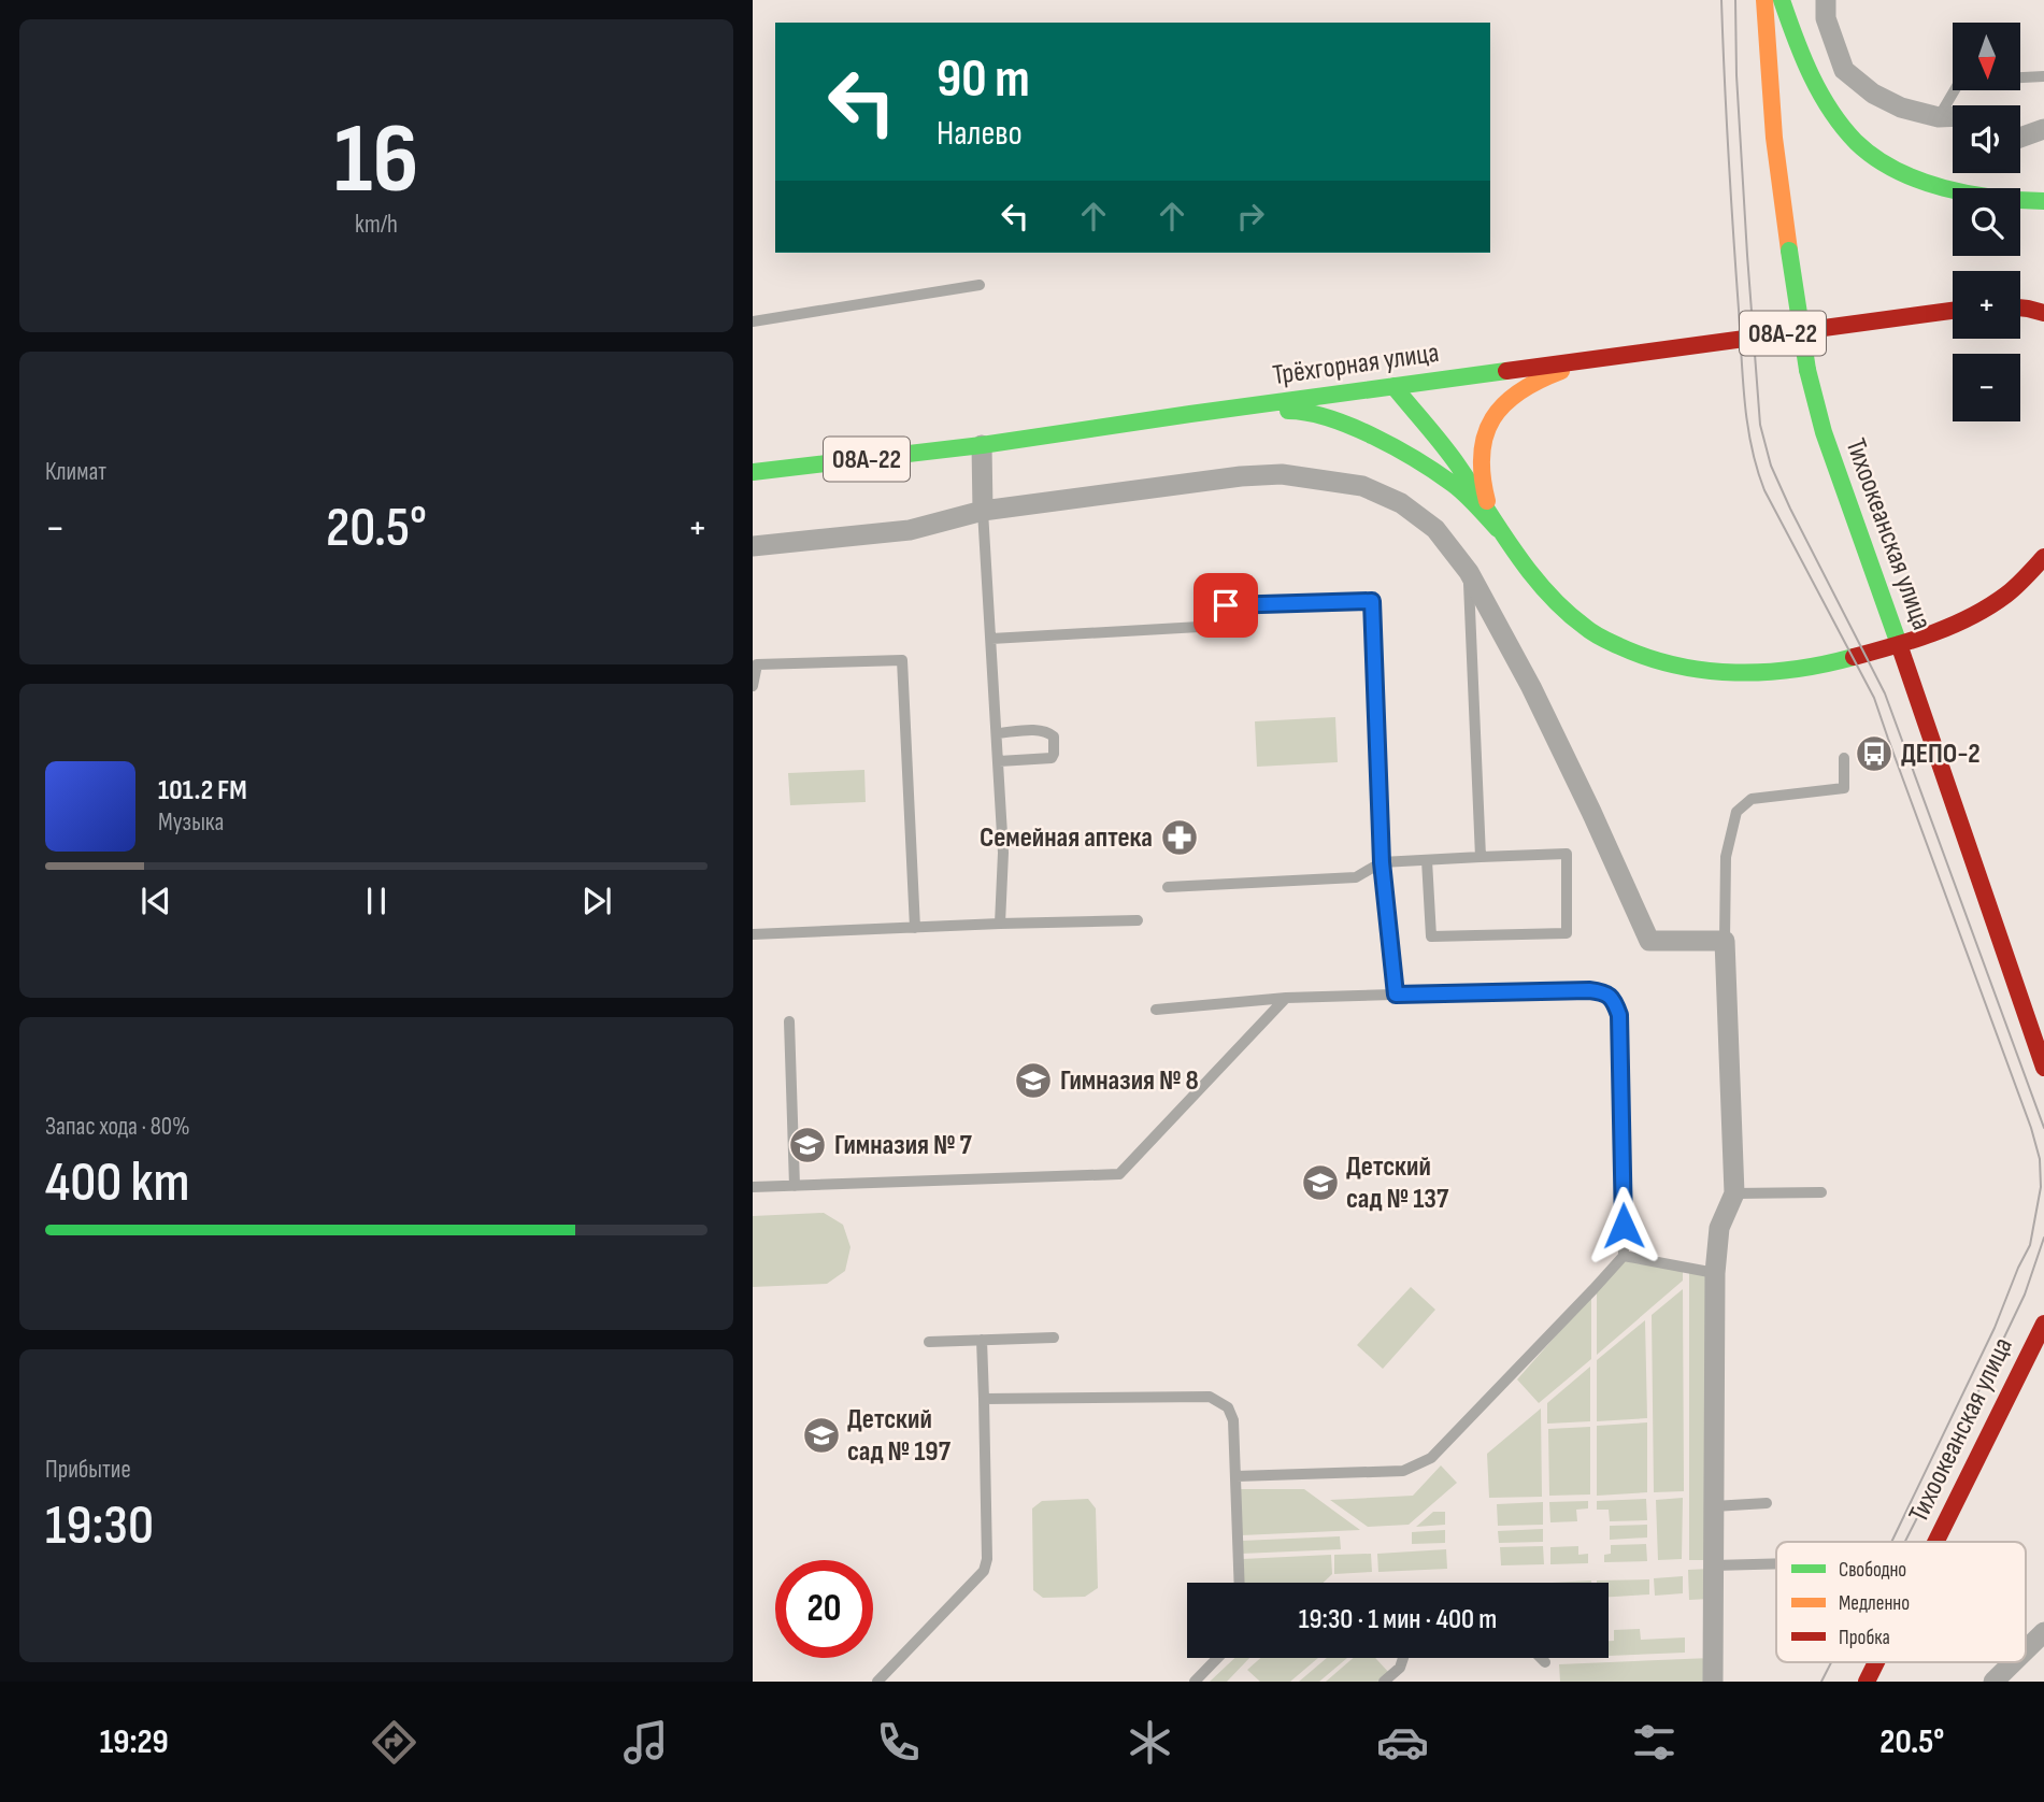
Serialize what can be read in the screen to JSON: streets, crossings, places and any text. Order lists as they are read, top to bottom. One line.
{"streets":{"main road":["08А-22","Трёхгорная улица","Тихоокеанская улица"]},"places":{"bus stop":["ДЕПО-2"],"pharmacy":["Семейная аптека"],"school or university":["Гимназия № 8","Гимназия № 7","Детский сад № 137","Детский сад № 197"]},"legend":["Свободно","Медленно","Пробка"],"north":"bottom","page":{"tile":[["16","km/h"],"Климат",["Запас хода · 80%","400 km"],["Прибытие","19:30"]],"map_buttons":["+","−"],"turn":["90 m","Налево"],"heat":["−","20.5°","+"],"song":["101.2 FM","Музыка"],"limit":"20","trip":"19:30 · 1 мин · 400 m","tabs":["19:29","20.5°"]}}
